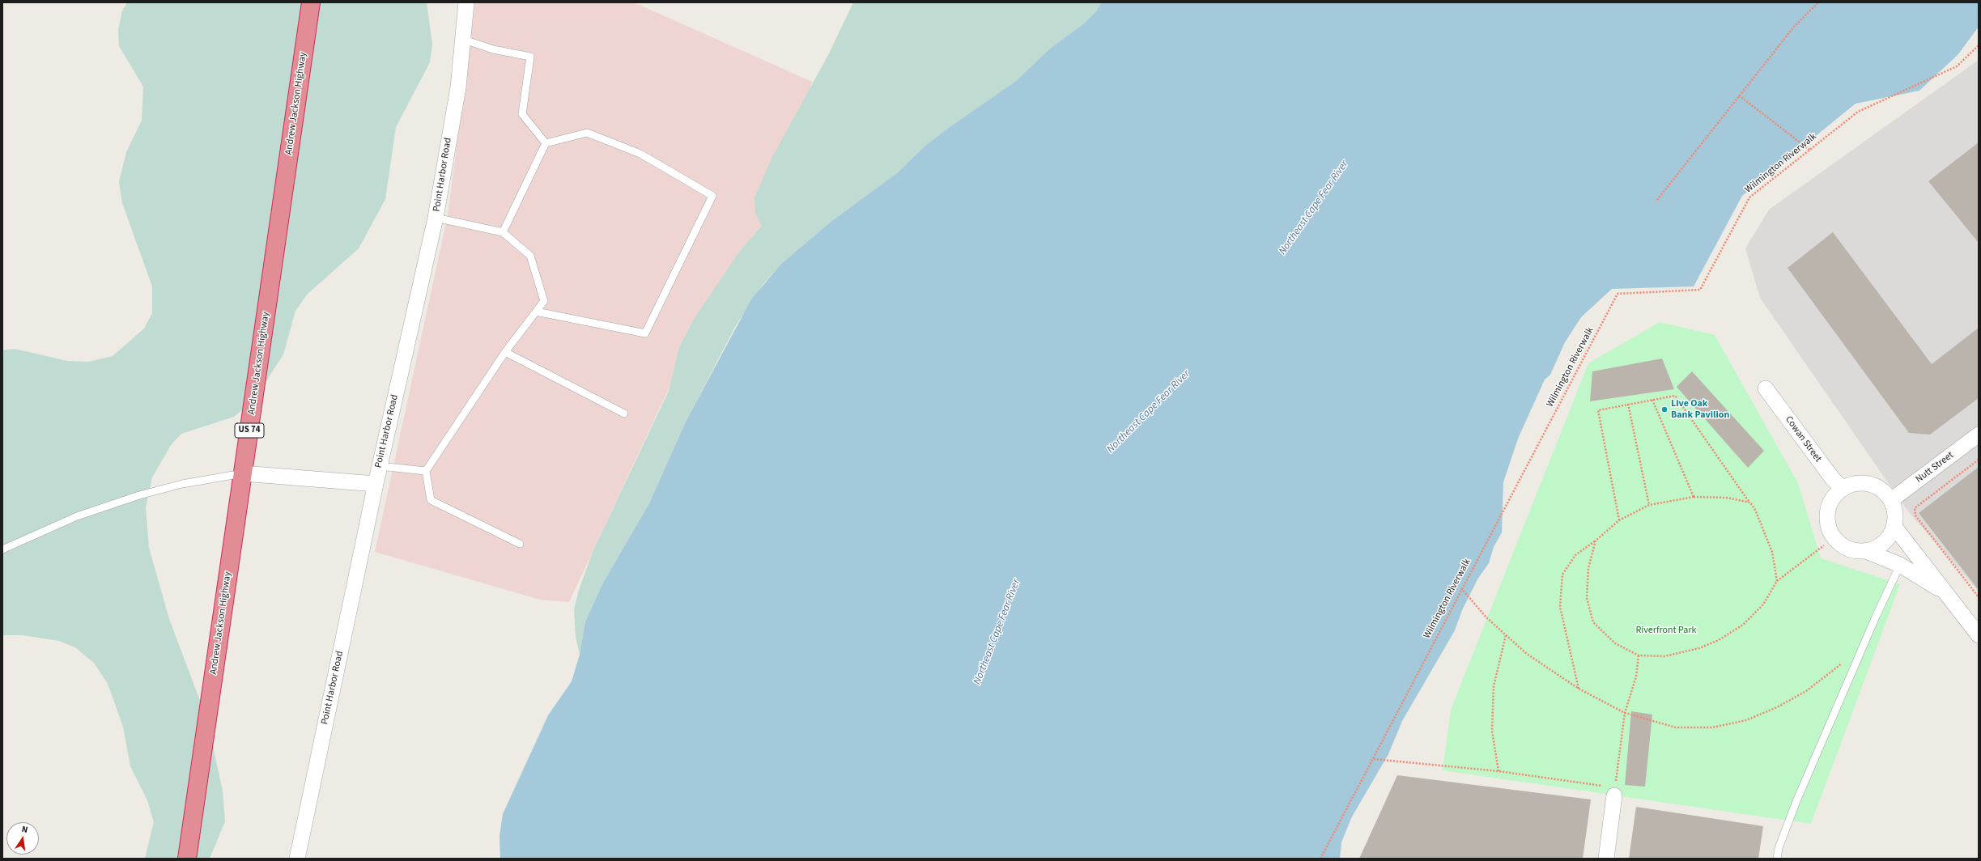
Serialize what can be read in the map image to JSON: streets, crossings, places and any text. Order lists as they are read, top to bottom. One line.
{"streets":{"highway":["Andrew Jackson Highway","US 74"],"street":["Point Harbor Road","Cowan Street","Nutt Street"],"path":["Wilmington Riverwalk"]},"crossings":[["Cowan Street","Nutt Street"]],"water":["Northeast Cape Fear River"],"parks":["Riverfront Park"],"places":["Live Oak Bank Pavilion"],"north":"top"}
